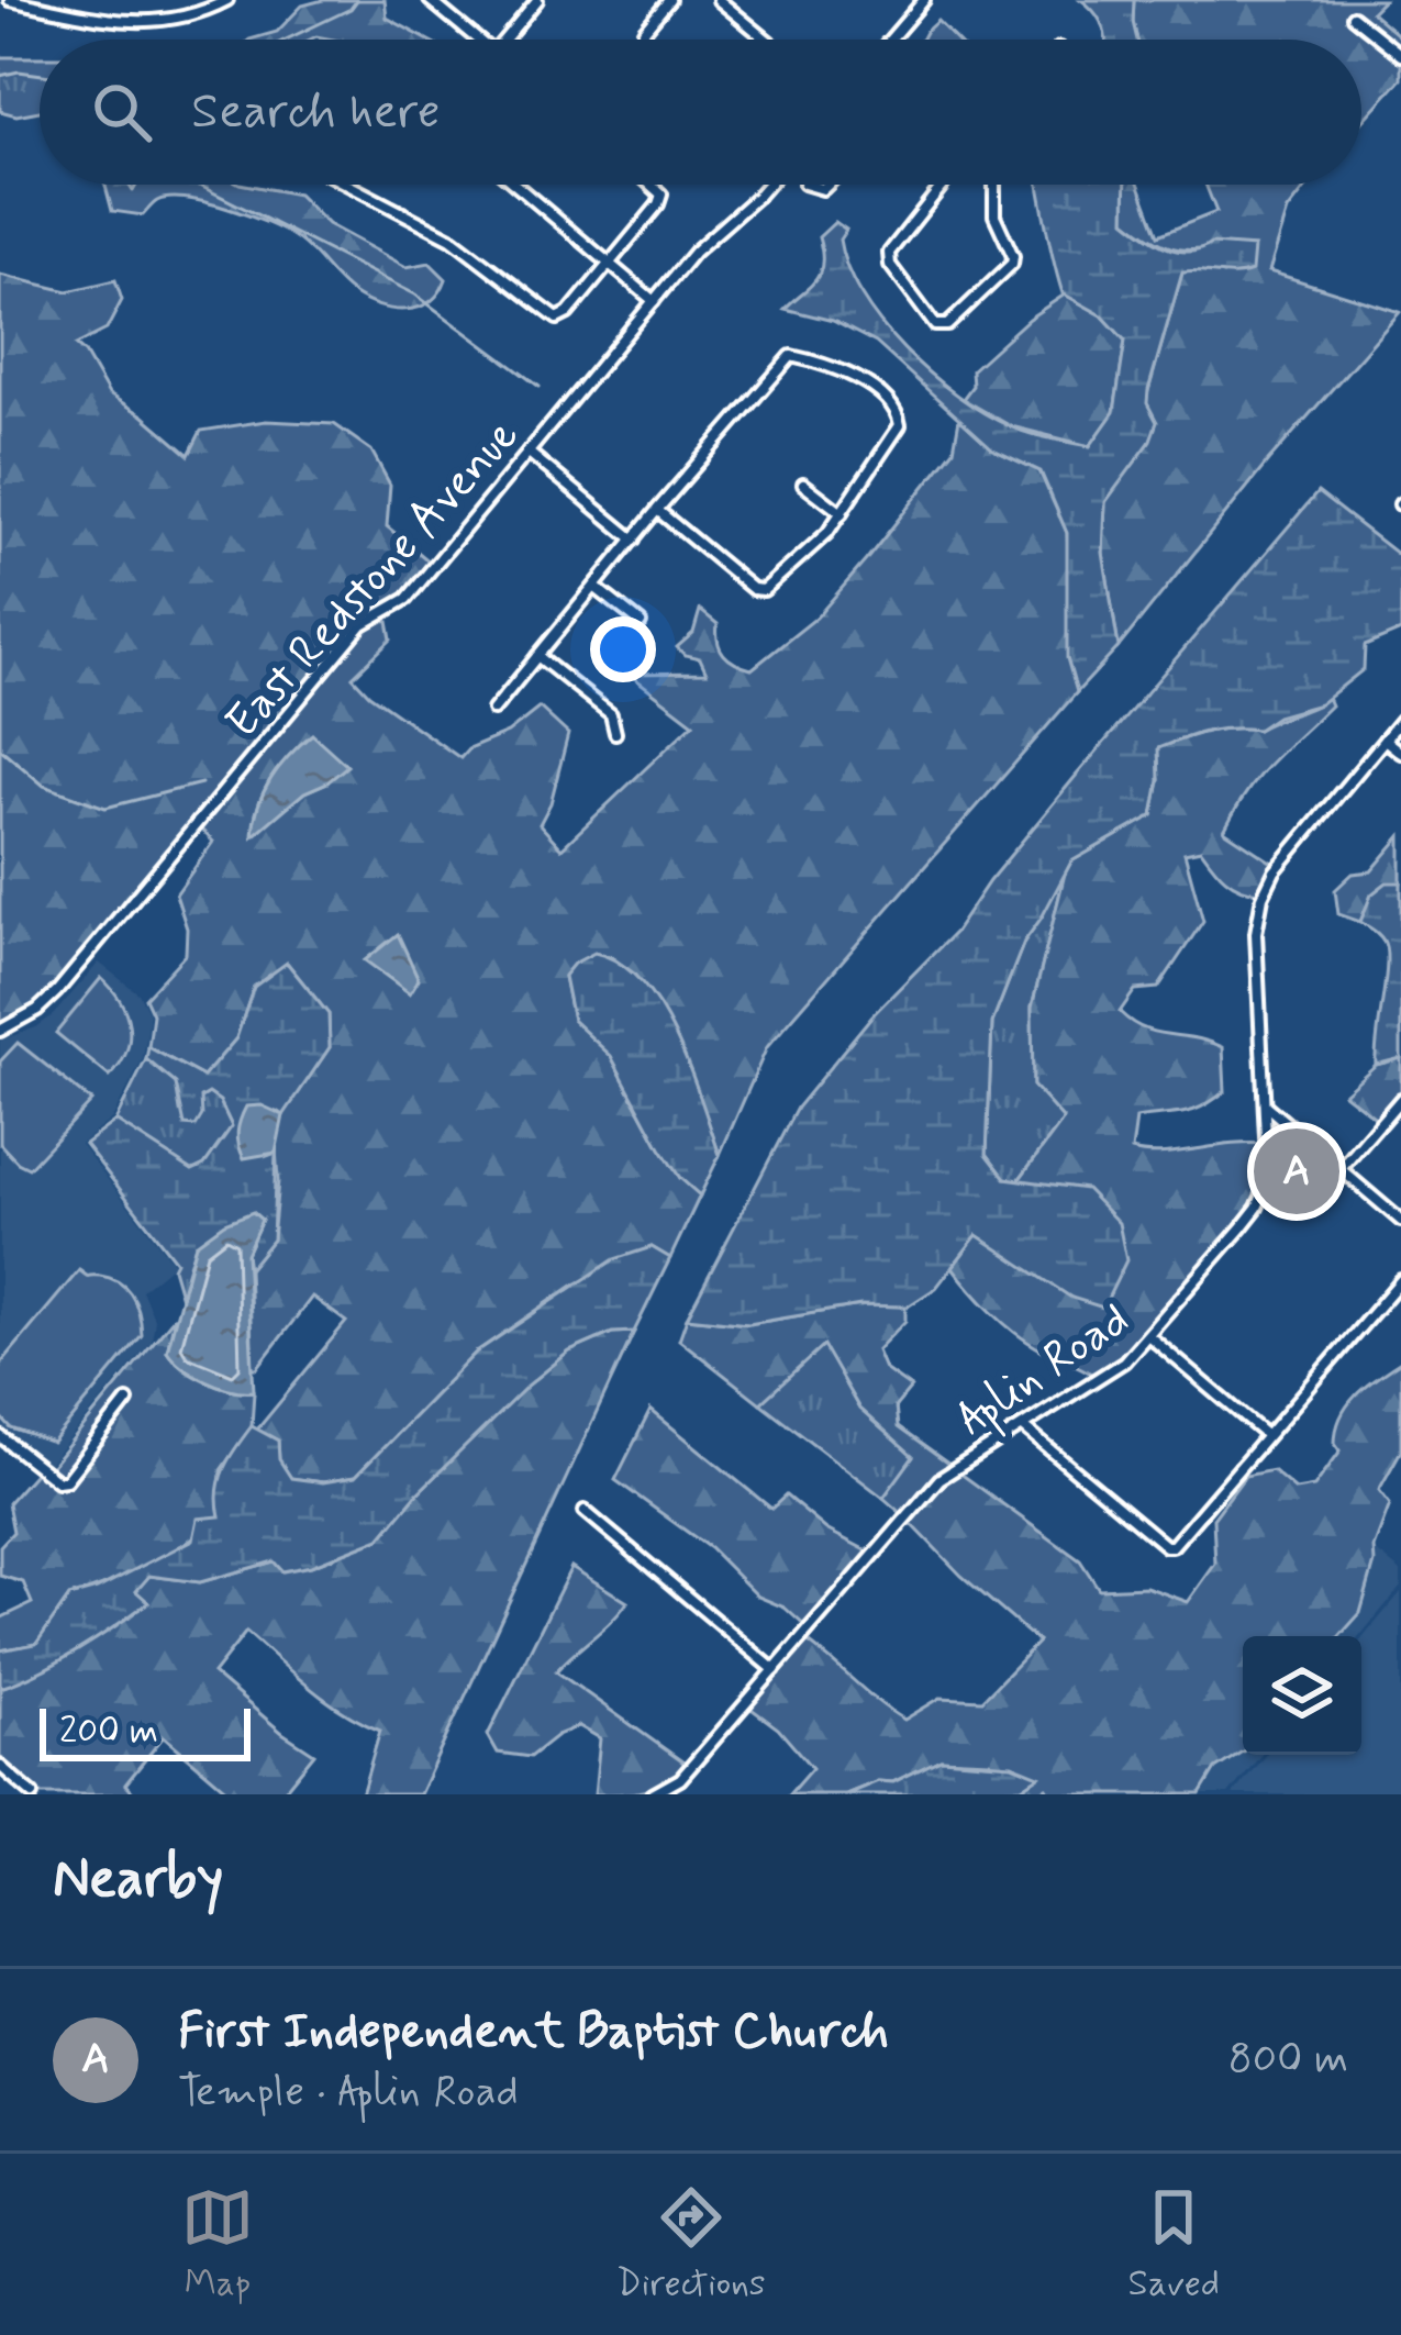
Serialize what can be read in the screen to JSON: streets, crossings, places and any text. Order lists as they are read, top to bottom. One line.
{"streets":{"street":["East Redstone Avenue","Aplin Road"]},"scale_bar":"200 m","page":{"search":"Search here","pins":"A","scale":"200 m","heading":"Nearby","list":[{"mark":"A","name":"First Independent Baptist Church","note":"Temple · Aplin Road","value":"800 m"}],"nav":["Map","Directions","Saved"]}}
